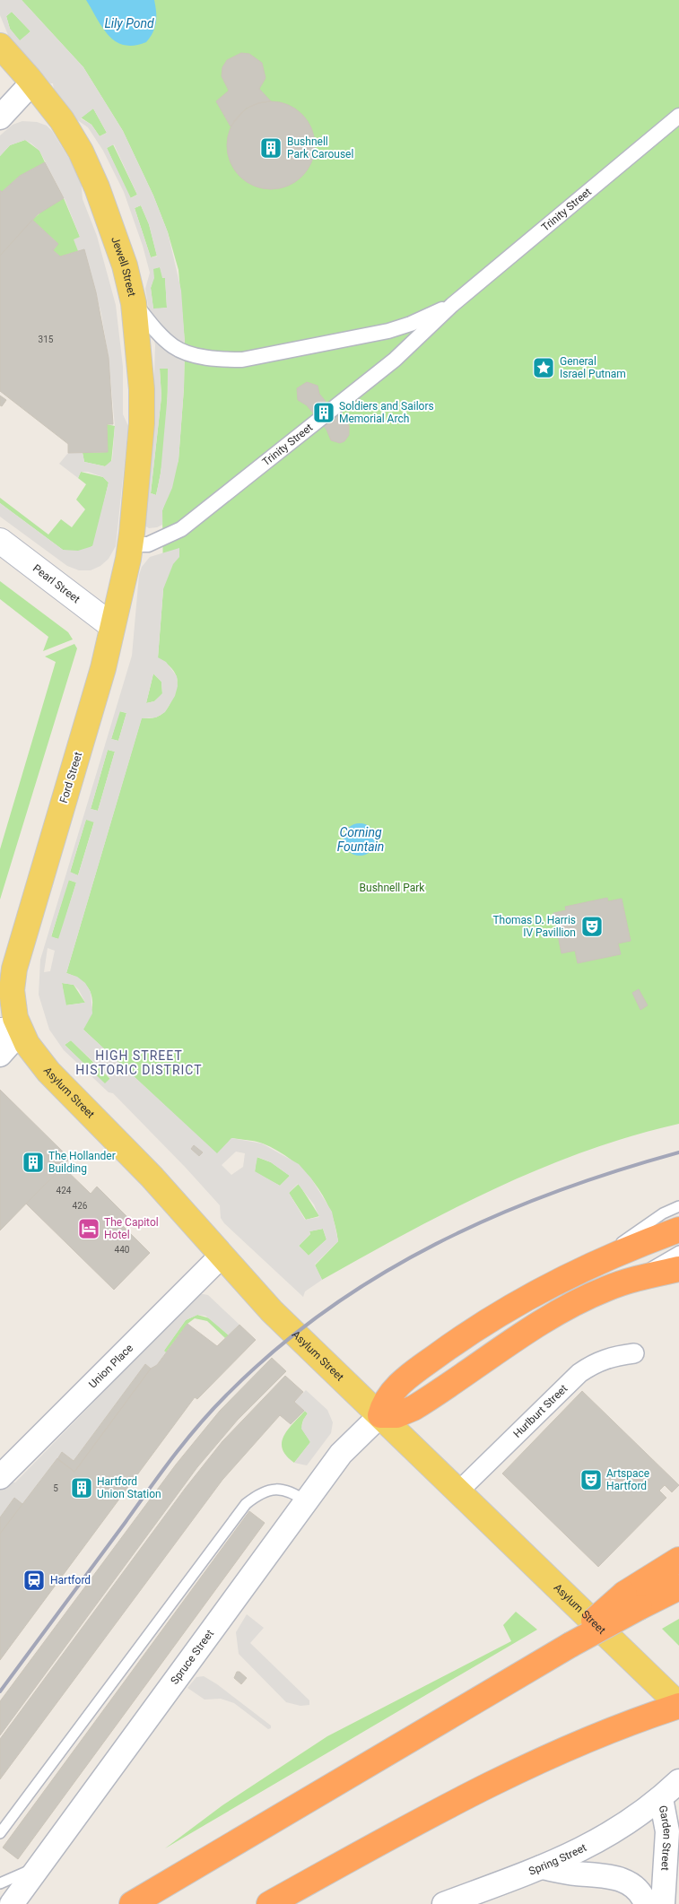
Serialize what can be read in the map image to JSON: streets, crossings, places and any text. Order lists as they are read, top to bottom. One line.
{"streets":{"main road":["Jewell Street","Pearl Street","Ford Street","Asylum Street"],"street":["Trinity Street","Union Place","Hurlburt Street","Spruce Street","Garden Street","Spring Street"]},"crossings":[["Trinity Street","Jewell Street"],["Trinity Street","Ford Street"],["Jewell Street","Ford Street"],["Pearl Street","Ford Street"],["Ford Street","Asylum Street"],["Asylum Street","Union Place"],["Asylum Street","Hurlburt Street"],["Asylum Street","Spruce Street"],["Garden Street","Spring Street"]],"districts":["HIGH STREET HISTORIC DISTRICT"],"water":["Lily Pond","Corning Fountain"],"parks":["Bushnell Park"],"places":{"building":["Bushnell Park Carousel","Soldiers and Sailors Memorial Arch","The Hollander Building","Hartford Union Station"],"place":["General Israel Putnam"],"theatre":["Thomas D. Harris IV Pavillion","Artspace Hartford"],"hotel":["The Capitol Hotel"],"station":["Hartford"]},"house_numbers":["315","424","426","440","5"]}
